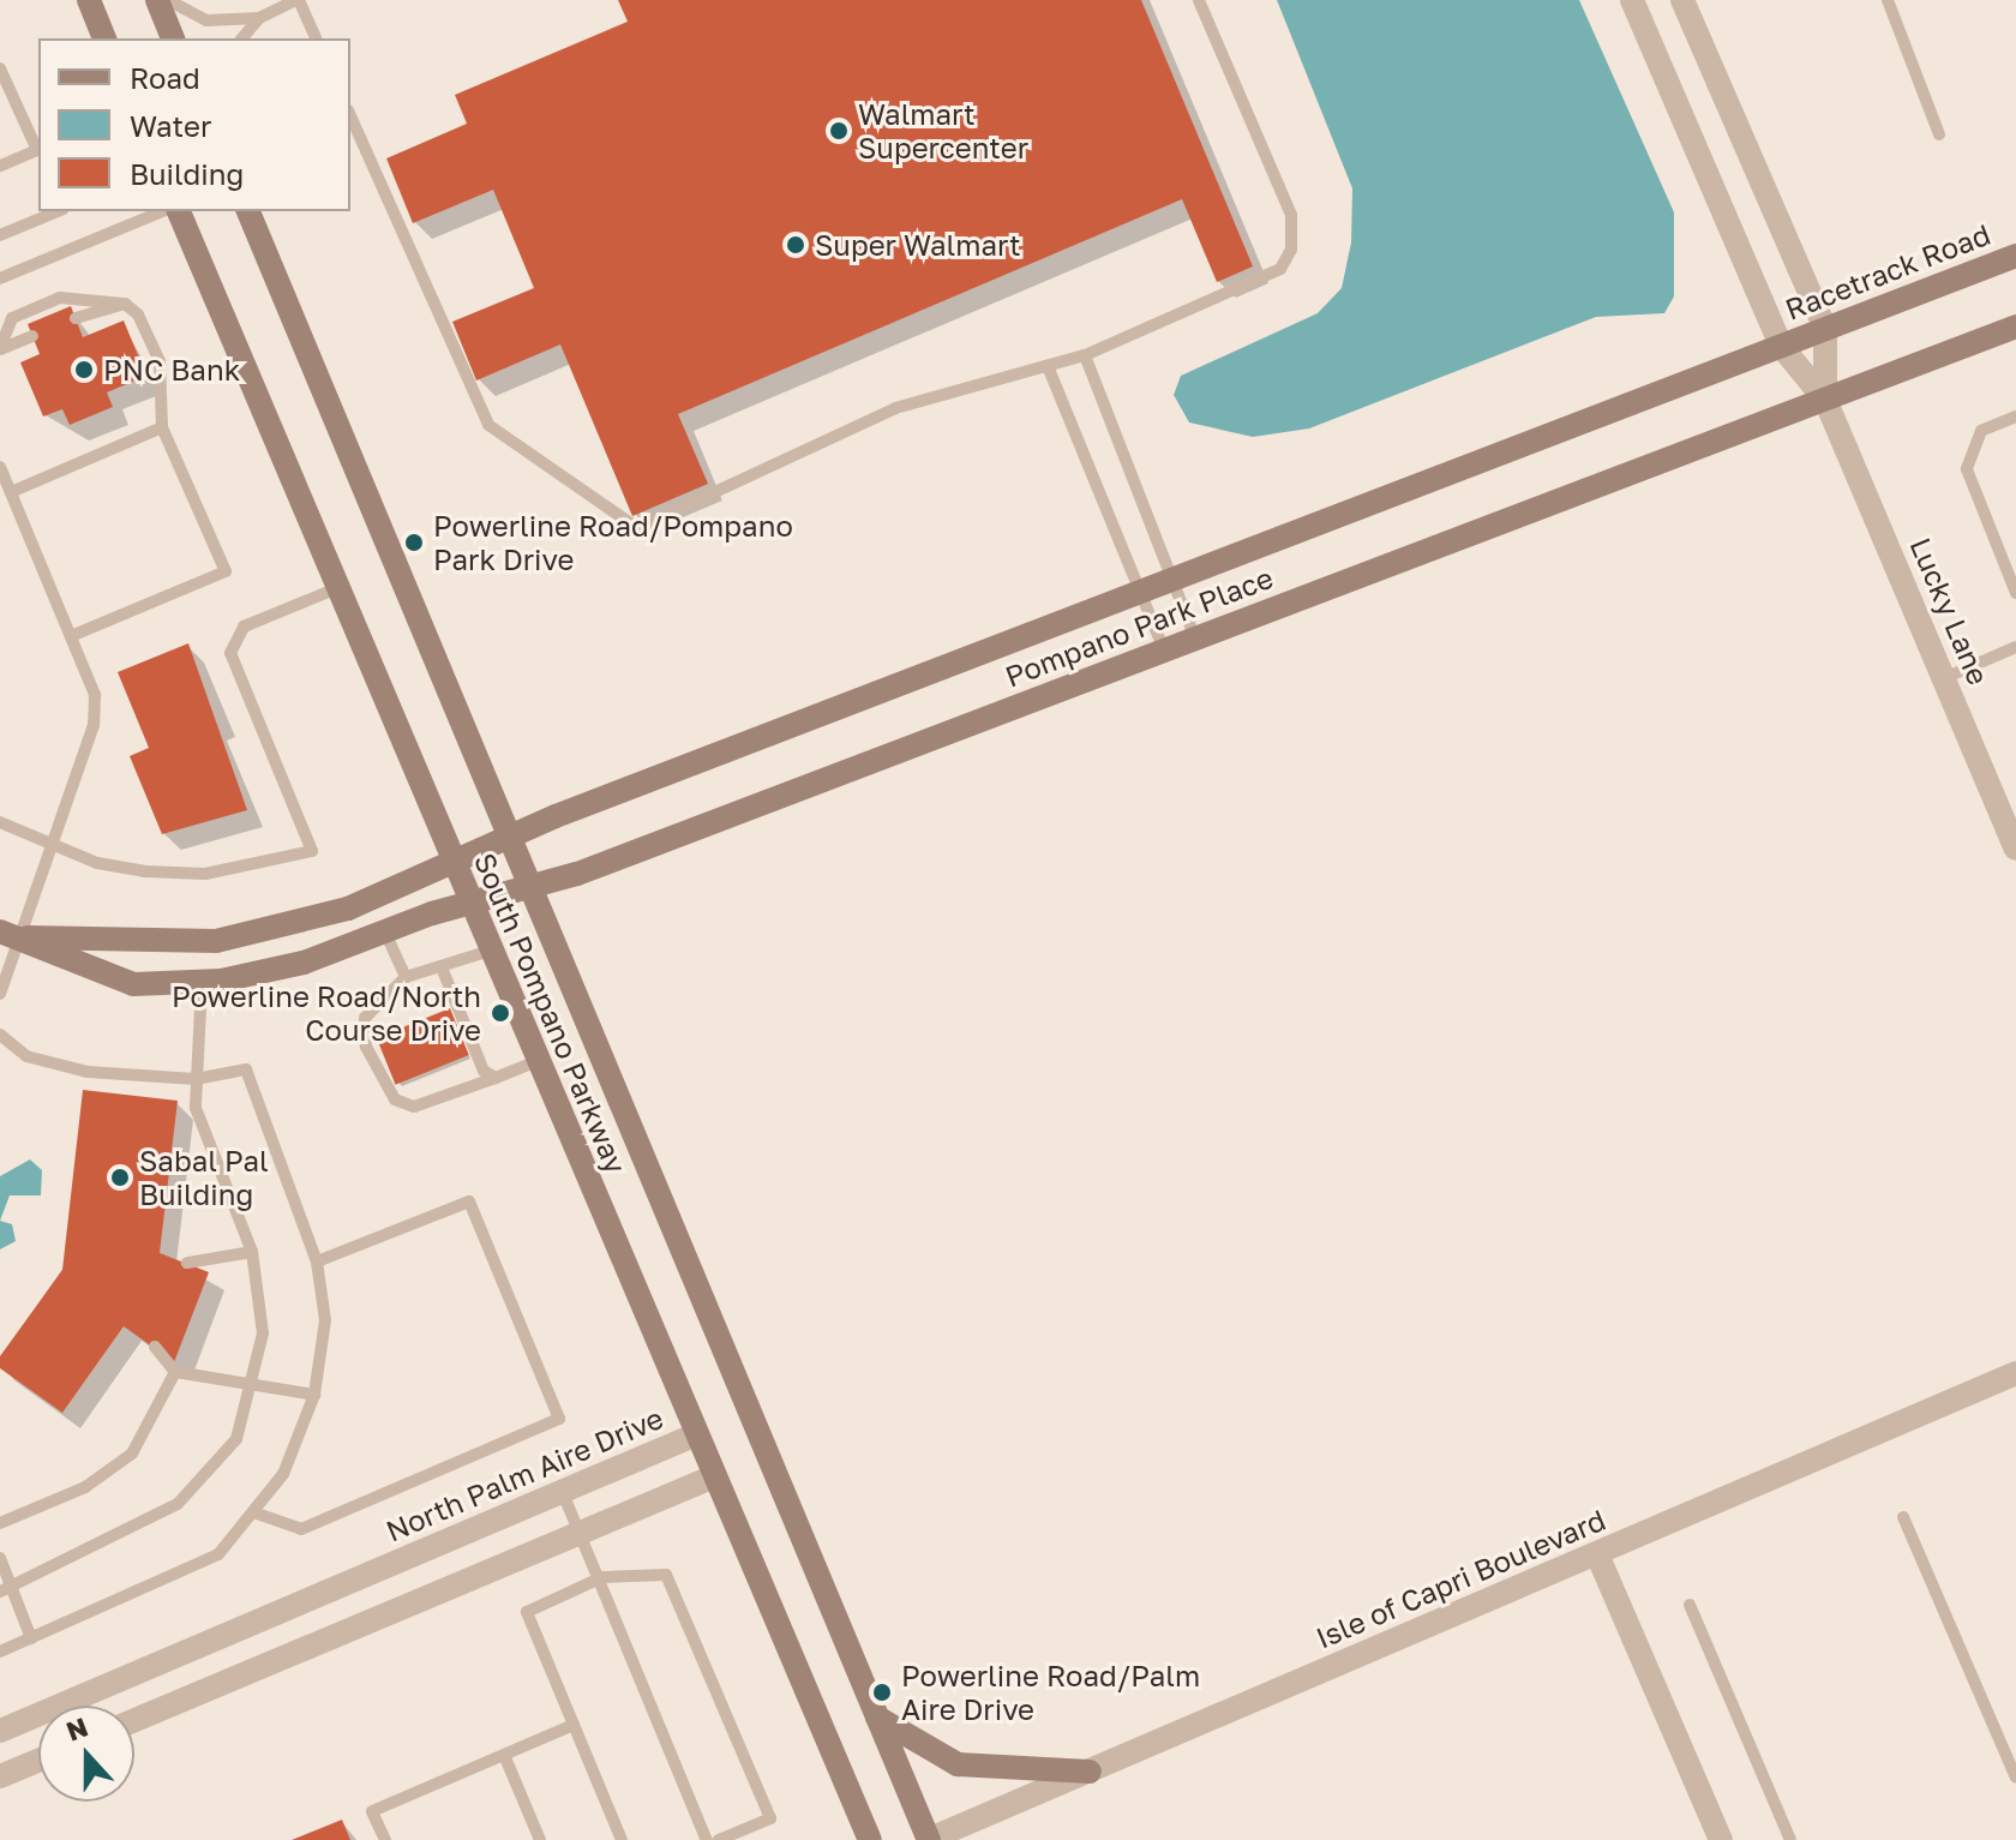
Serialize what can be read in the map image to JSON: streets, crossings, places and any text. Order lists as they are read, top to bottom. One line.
{"streets":{"street":["Racetrack Road","Lucky Lane","Pompano Park Place","South Pompano Parkway","North Palm Aire Drive","Isle of Capri Boulevard"]},"crossings":[["Racetrack Road","Pompano Park Place"],["Lucky Lane","Pompano Park Place"],["Pompano Park Place","South Pompano Parkway"],["South Pompano Parkway","North Palm Aire Drive"],["South Pompano Parkway","Isle of Capri Boulevard"]],"places":["Walmart Supercenter","Super Walmart","PNC Bank","Powerline Road/Pompano Park Drive","Powerline Road/North Course Drive","Sabal Pal Building","Powerline Road/Palm Aire Drive"],"legend":["Road","Water","Building"],"north":"top"}
